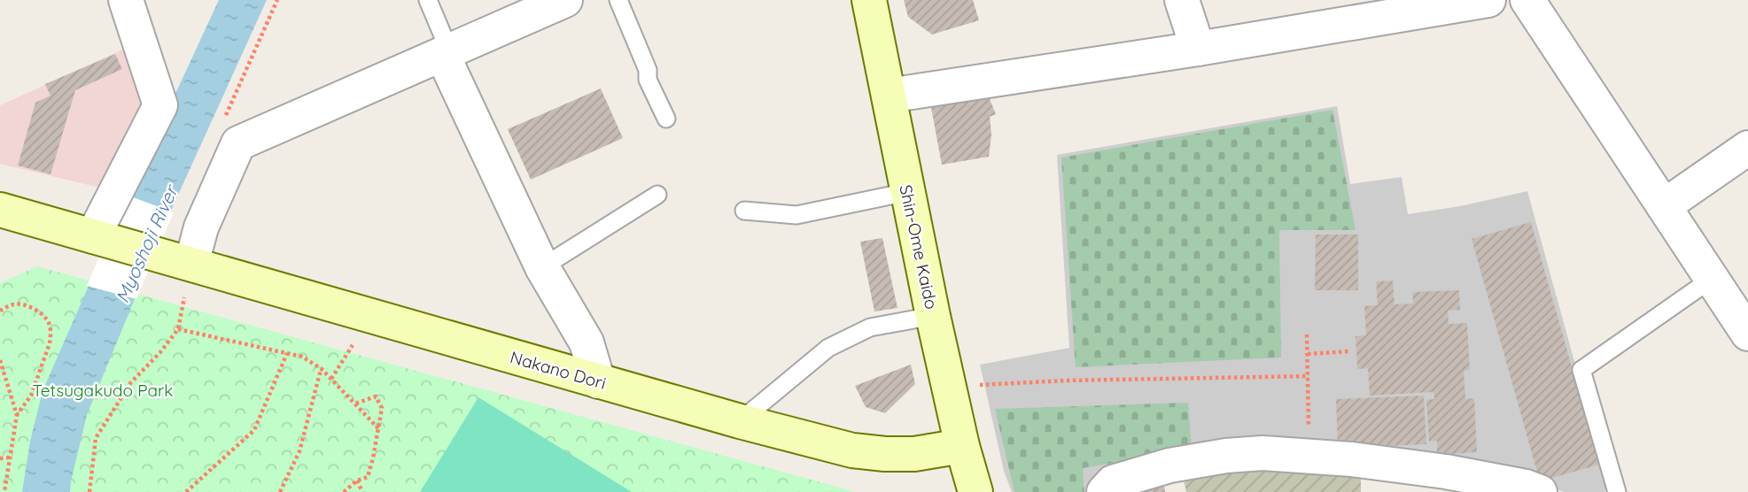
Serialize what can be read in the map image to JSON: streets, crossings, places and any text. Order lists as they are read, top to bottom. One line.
{"streets":{"main road":["Shin-Ome Kaido","Nakano Dori"]},"crossings":[["Shin-Ome Kaido","Nakano Dori"]],"water":["Myoshoji River"],"parks":["Tetsugakudo Park"]}
